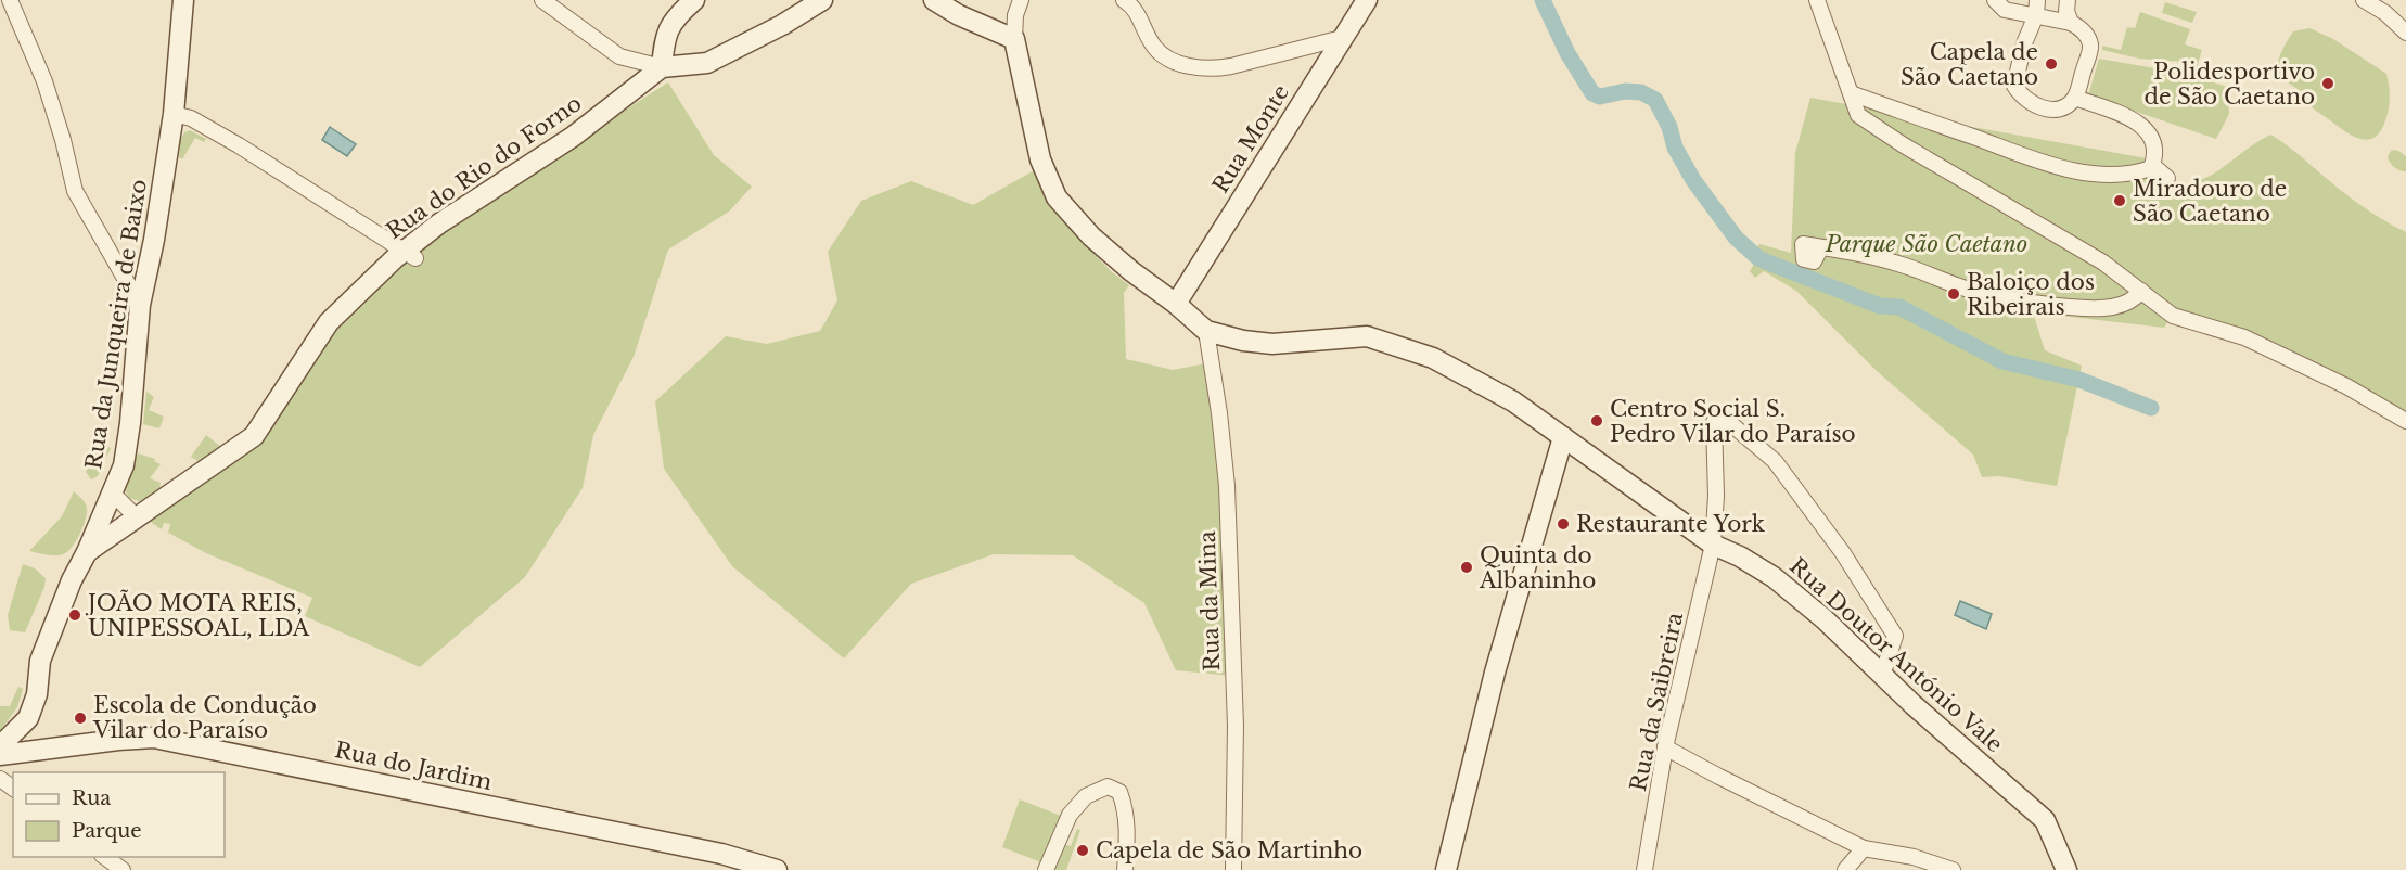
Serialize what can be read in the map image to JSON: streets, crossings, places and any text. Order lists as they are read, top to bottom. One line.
{"streets":{"street":["Rua Monte","Rua do Rio do Forno","Rua da Junqueira de Baixo","Rua da Mina","Rua Doutor António Vale","Rua da Saibreira","Rua do Jardim"]},"crossings":[["Rua Monte","Rua Doutor António Vale"],["Rua do Rio do Forno","Rua da Junqueira de Baixo"],["Rua da Mina","Rua Doutor António Vale"],["Rua Doutor António Vale","Rua da Saibreira"]],"parks":["Parque São Caetano"],"places":["Capela de São Caetano","Polidesportivo de São Caetano","Miradouro de São Caetano","Baloiço dos Ribeirais","Centro Social S. Pedro Vilar do Paraíso","Restaurante York","Quinta do Albaninho","JOÃO MOTA REIS, UNIPESSOAL, LDA","Escola de Condução Vilar do Paraíso","Capela de São Martinho"],"legend":["Rua","Parque"]}
